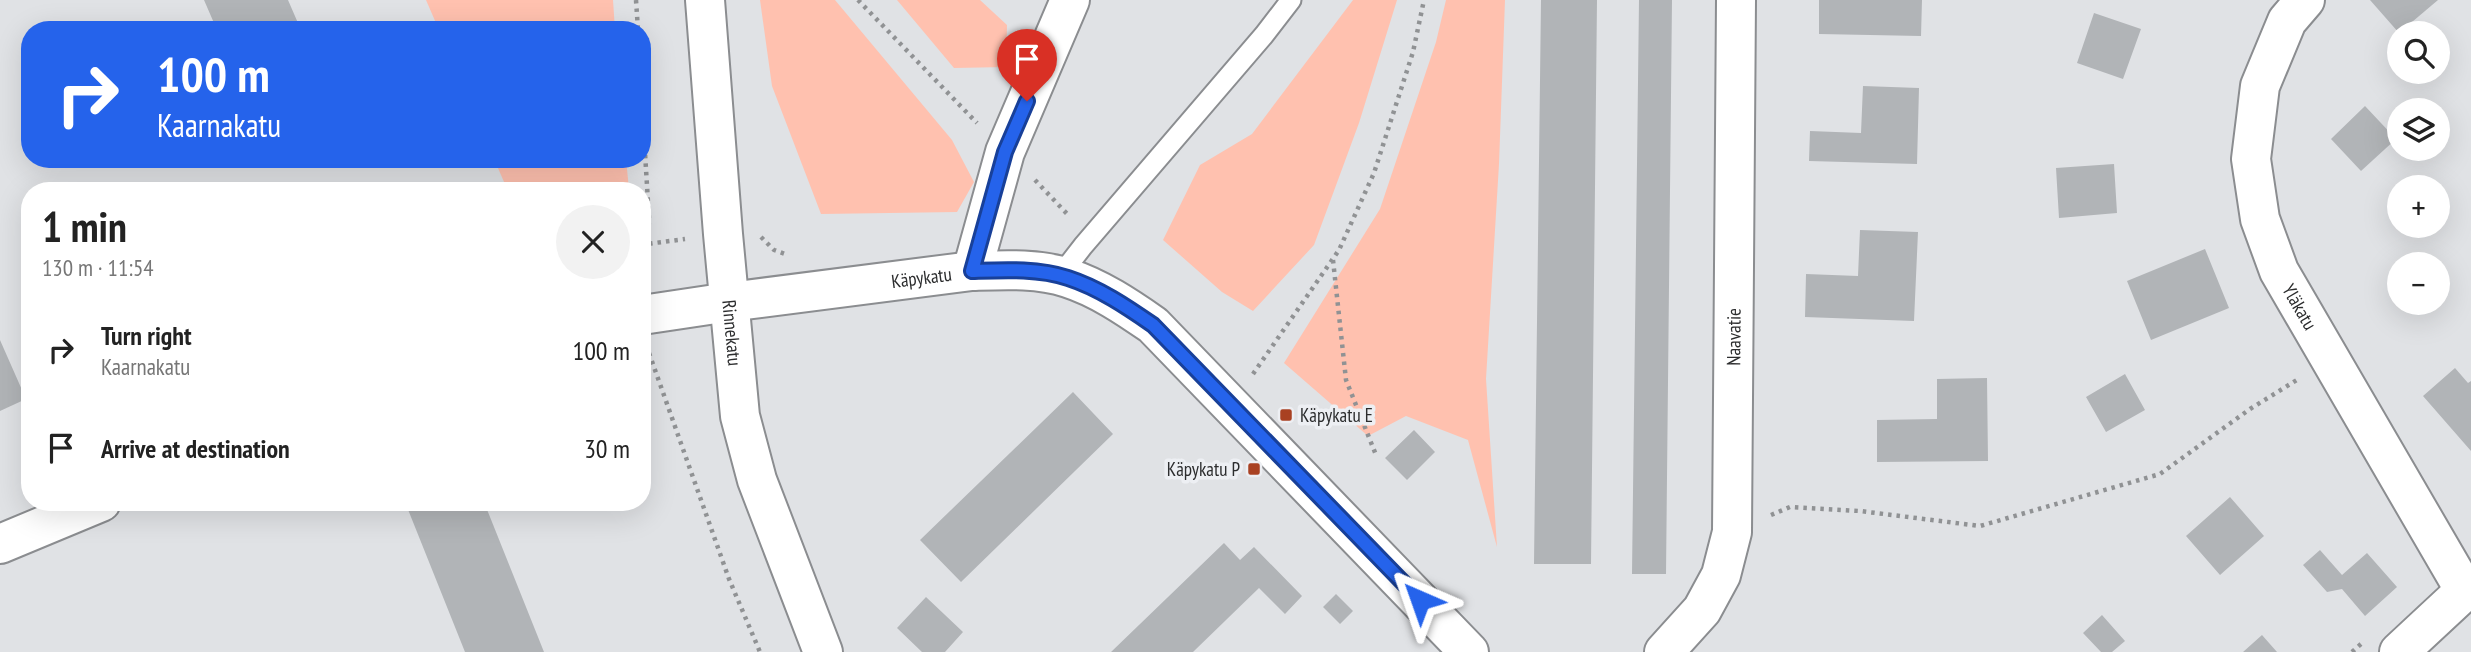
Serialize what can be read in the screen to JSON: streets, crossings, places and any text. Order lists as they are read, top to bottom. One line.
{"streets":{"street":["Käpykatu","Yläkatu","Rinnekatu","Naavatie"]},"crossings":[["Käpykatu","Rinnekatu"]],"places":{"transit":["Käpykatu E","Käpykatu P"]},"page":{"map_buttons":["+","−"],"turn":["100 m","Kaarnakatu"],"heading":["1 min","130 m · 11:54"],"list":[{"name":"Turn right","note":"Kaarnakatu","value":"100 m"},{"name":"Arrive at destination","value":"30 m"}]}}
